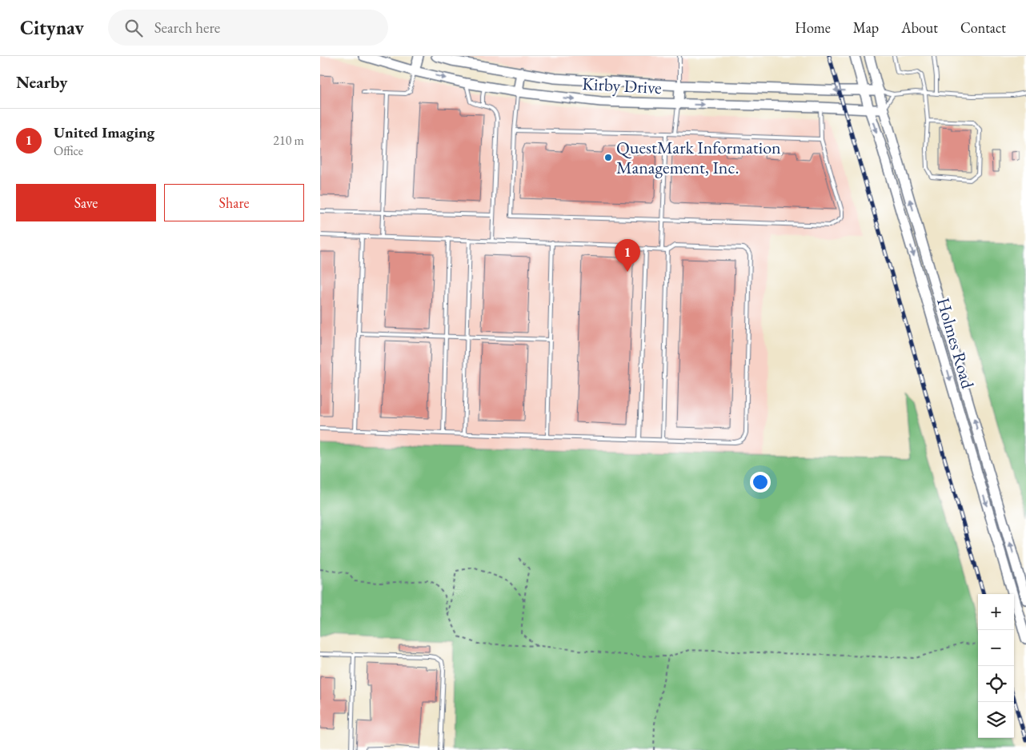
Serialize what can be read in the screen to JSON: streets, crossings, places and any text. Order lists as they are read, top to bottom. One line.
{"streets":{"main road":["Kirby Drive","Holmes Road"]},"crossings":[["Kirby Drive","Holmes Road"]],"places":["QuestMark Information Management, Inc."],"page":{"header":"Citynav","search":"Search here","nav":["Home","Map","About","Contact"],"heading":"Nearby","list":[{"mark":"1","name":"United Imaging","note":"Office","value":"210 m"}],"buttons":["Save","Share"],"pins":"1","map_buttons":["+","−"]}}
